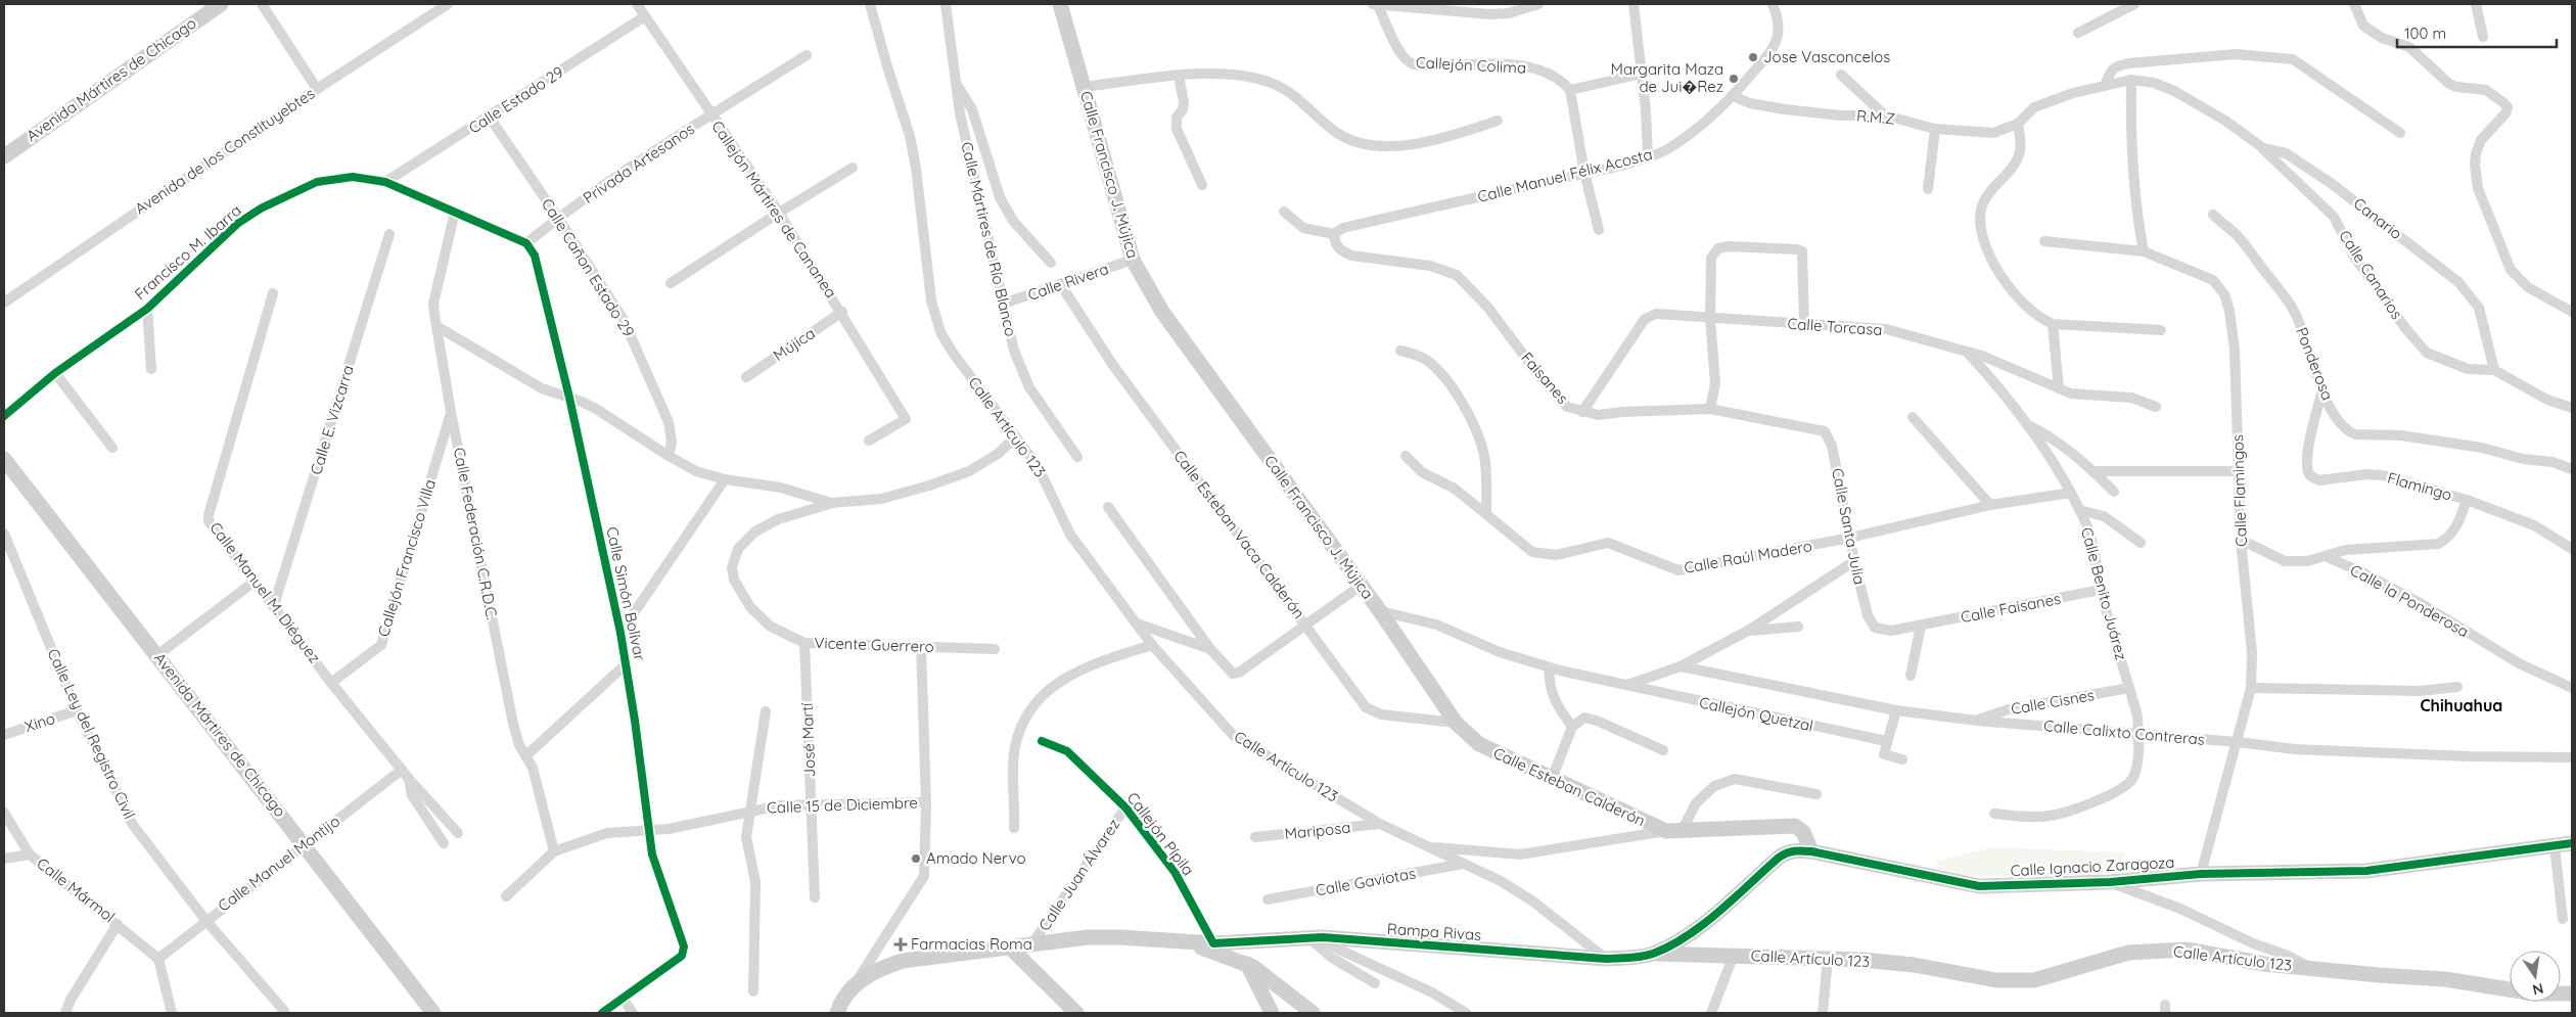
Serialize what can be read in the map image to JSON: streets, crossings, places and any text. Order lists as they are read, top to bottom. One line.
{"streets":{"street":["Callejón Colima","Avenida Mártires de Chicago","Calle Estado 29","R.M.Z","Avenida de los Constituyebtes","Privada Artesanos","Calle Francisco J. Mújica","Calle Manuel Félix Acosta","Callejón Mártires de Cananea","Canario","Calle Mártires de Río Blanco","Francisco M. Ibarra","Calle Cañon Estado 29","Calle Canarios","Calle Rivera","Calle Torcasa","Mújica","Ponderosa","Faisanes","Calle E. Vizcarra","Calle Artículo 123","Flamingo","Calle Flamingos","Calle Santa Julia","Calle Federación C.R.D.C.","Calle Esteban Vaca Calderón","Calle Raúl Madero","Callejón Francisco Villa","Calle Manuel M. Diéguez","Calle Simón Bolívar","Calle Benito Juárez","Calle la Ponderosa","Calle Faisanes","Vicente Guerrero","Calle Cisnes","Callejón Quetzal","Xino","Calle Calixto Contreras","Calle Ley del Registro Civil","José Martí","Calle Esteban Calderón","Calle 15 de Diciembre","Mariposa","Callejón Pípila","Calle Manuel Montijo","Calle Ignacio Zaragoza","Calle Juan Álvarez","Calle Gaviotas","Calle Mármol","Rampa Rivas"]},"crossings":[["Avenida Mártires de Chicago","Calle Manuel Montijo"],["Calle Estado 29","Callejón Mártires de Cananea"],["Calle Estado 29","Francisco M. Ibarra"],["Calle Estado 29","Calle Cañon Estado 29"],["R.M.Z","Calle Manuel Félix Acosta"],["R.M.Z","Canario"],["Privada Artesanos","Callejón Mártires de Cananea"],["Privada Artesanos","Francisco M. Ibarra"],["Privada Artesanos","Calle Cañon Estado 29"],["Privada Artesanos","Calle Simón Bolívar"],["Calle Francisco J. Mújica","Calle Rivera"],["Calle Francisco J. Mújica","Callejón Quetzal"],["Calle Francisco J. Mújica","Calle Esteban Calderón"],["Calle Manuel Félix Acosta","Faisanes"],["Callejón Mártires de Cananea","Mújica"],["Canario","Calle Canarios"],["Calle Mártires de Río Blanco","Calle Rivera"],["Francisco M. Ibarra","Calle Federación C.R.D.C."],["Francisco M. Ibarra","Calle Simón Bolívar"],["Calle Rivera","Calle Esteban Vaca Calderón"],["Calle Torcasa","Faisanes"],["Calle Torcasa","Calle Benito Juárez"],["Ponderosa","Flamingo"],["Faisanes","Calle Santa Julia"],["Calle E. Vizcarra","Calle Manuel M. Diéguez"],["Calle Artículo 123","Calle Esteban Calderón"],["Calle Artículo 123","Mariposa"],["Calle Artículo 123","Calle Ignacio Zaragoza"],["Calle Artículo 123","Calle Gaviotas"],["Calle Artículo 123","Rampa Rivas"],["Calle Flamingos","Calle Calixto Contreras"],["Calle Flamingos","Calle Ignacio Zaragoza"],["Calle Santa Julia","Calle Raúl Madero"],["Calle Santa Julia","Calle Faisanes"],["Calle Federación C.R.D.C.","Callejón Francisco Villa"],["Calle Federación C.R.D.C.","Calle 15 de Diciembre"],["Calle Esteban Vaca Calderón","Calle Esteban Calderón"],["Calle Raúl Madero","Calle Benito Juárez"],["Callejón Francisco Villa","Calle Manuel M. Diéguez"],["Calle Manuel M. Diéguez","Calle Manuel Montijo"],["Calle Simón Bolívar","Calle 15 de Diciembre"],["Calle Benito Juárez","Calle Faisanes"],["Calle Benito Juárez","Calle Cisnes"],["Calle Benito Juárez","Calle Calixto Contreras"],["Vicente Guerrero","José Martí"],["Calle Cisnes","Calle Calixto Contreras"],["Xino","Calle Ley del Registro Civil"],["Calle Ley del Registro Civil","Calle Manuel Montijo"],["José Martí","Calle 15 de Diciembre"],["Calle Esteban Calderón","Calle Ignacio Zaragoza"],["Callejón Pípila","Calle Juan Álvarez"],["Callejón Pípila","Rampa Rivas"],["Calle Manuel Montijo","Calle Mármol"],["Calle Ignacio Zaragoza","Rampa Rivas"]],"districts":["Chihuahua"],"places":{"other":["Jose Vasconcelos","Margarita Maza de Jui�Rez","Amado Nervo"],"health":["Farmacias Roma"]},"scale_bar":"100 m","north":"bottom"}
